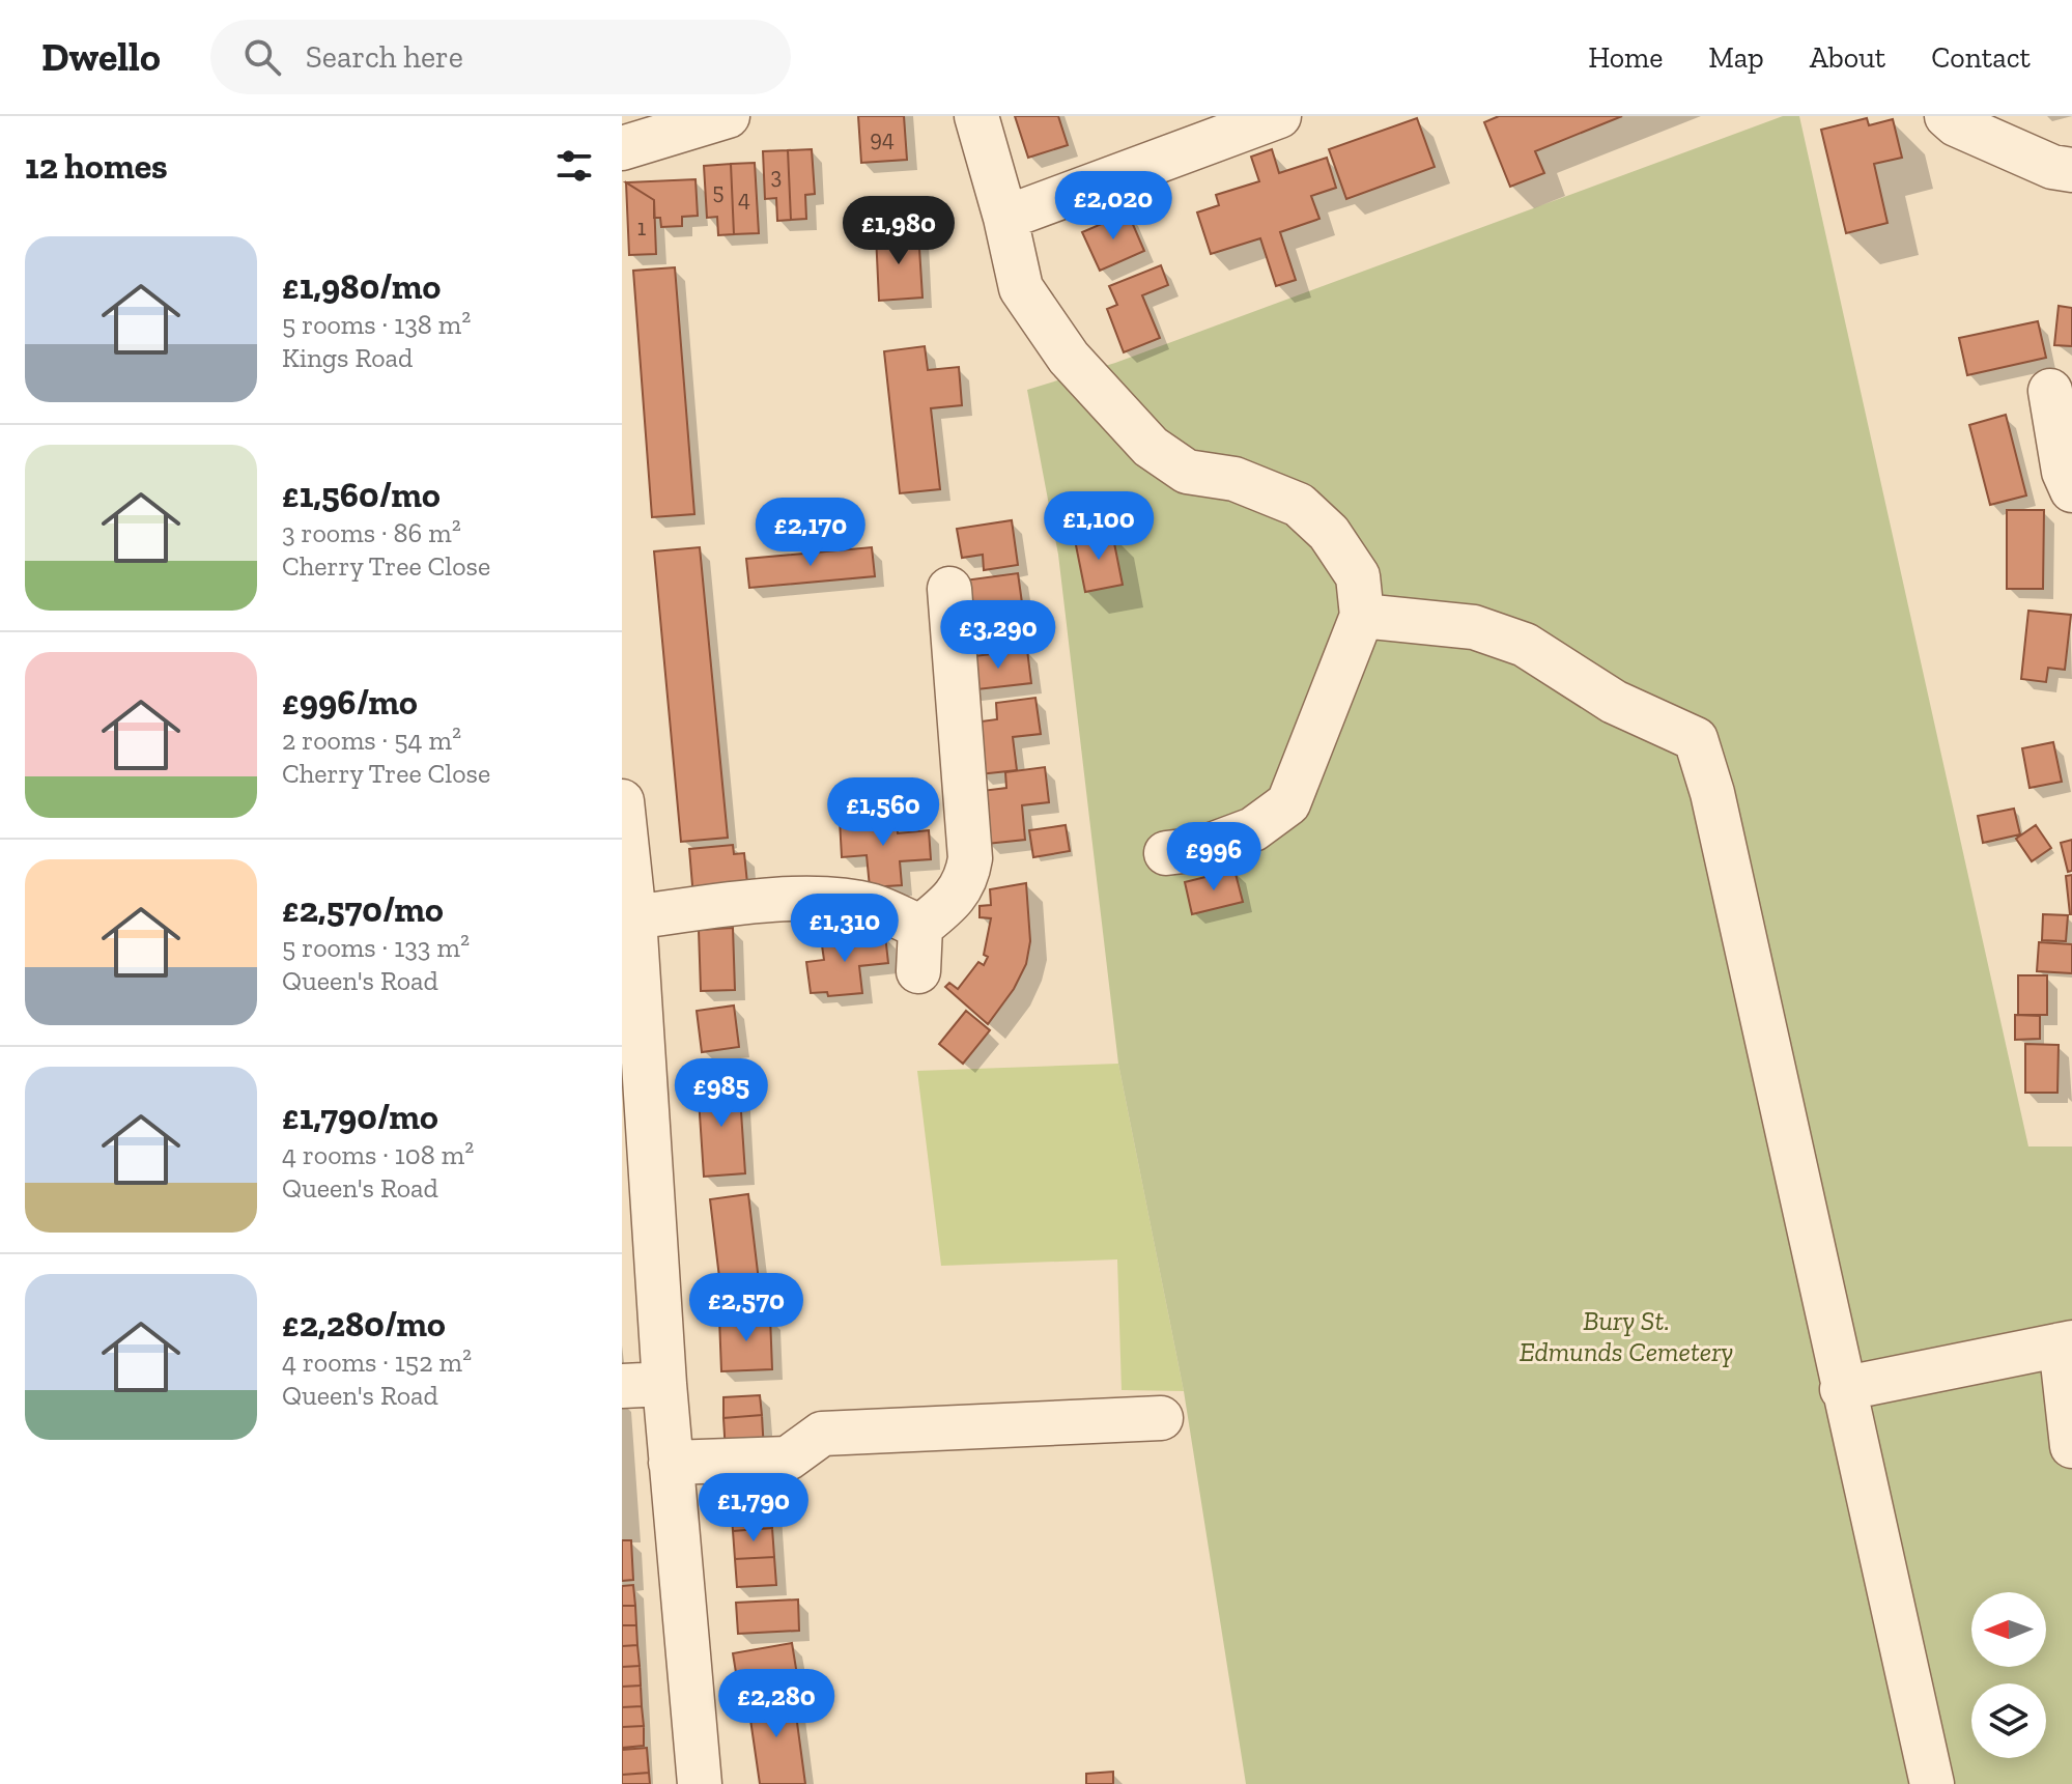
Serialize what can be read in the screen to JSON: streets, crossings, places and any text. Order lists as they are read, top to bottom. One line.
{"parks":["Bury St. Edmunds Cemetery"],"house_numbers":["94","3","5","4","1"],"north":"left","page":{"header":"Dwello","search":"Search here","nav":["Home","Map","About","Contact"],"heading":"12 homes","price":["£2,020","£1,980","£1,100","£2,170","£3,290","£1,560","£996","£1,310","£985","£2,570","£1,790","£2,280"],"list":[{"name":"£1,980/mo","note":"5 rooms · 138 m² · Kings Road"},{"name":"£1,560/mo","note":"3 rooms · 86 m² · Cherry Tree Close"},{"name":"£996/mo","note":"2 rooms · 54 m² · Cherry Tree Close"},{"name":"£2,570/mo","note":"5 rooms · 133 m² · Queen's Road"},{"name":"£1,790/mo","note":"4 rooms · 108 m² · Queen's Road"},{"name":"£2,280/mo","note":"4 rooms · 152 m² · Queen's Road"}]}}
